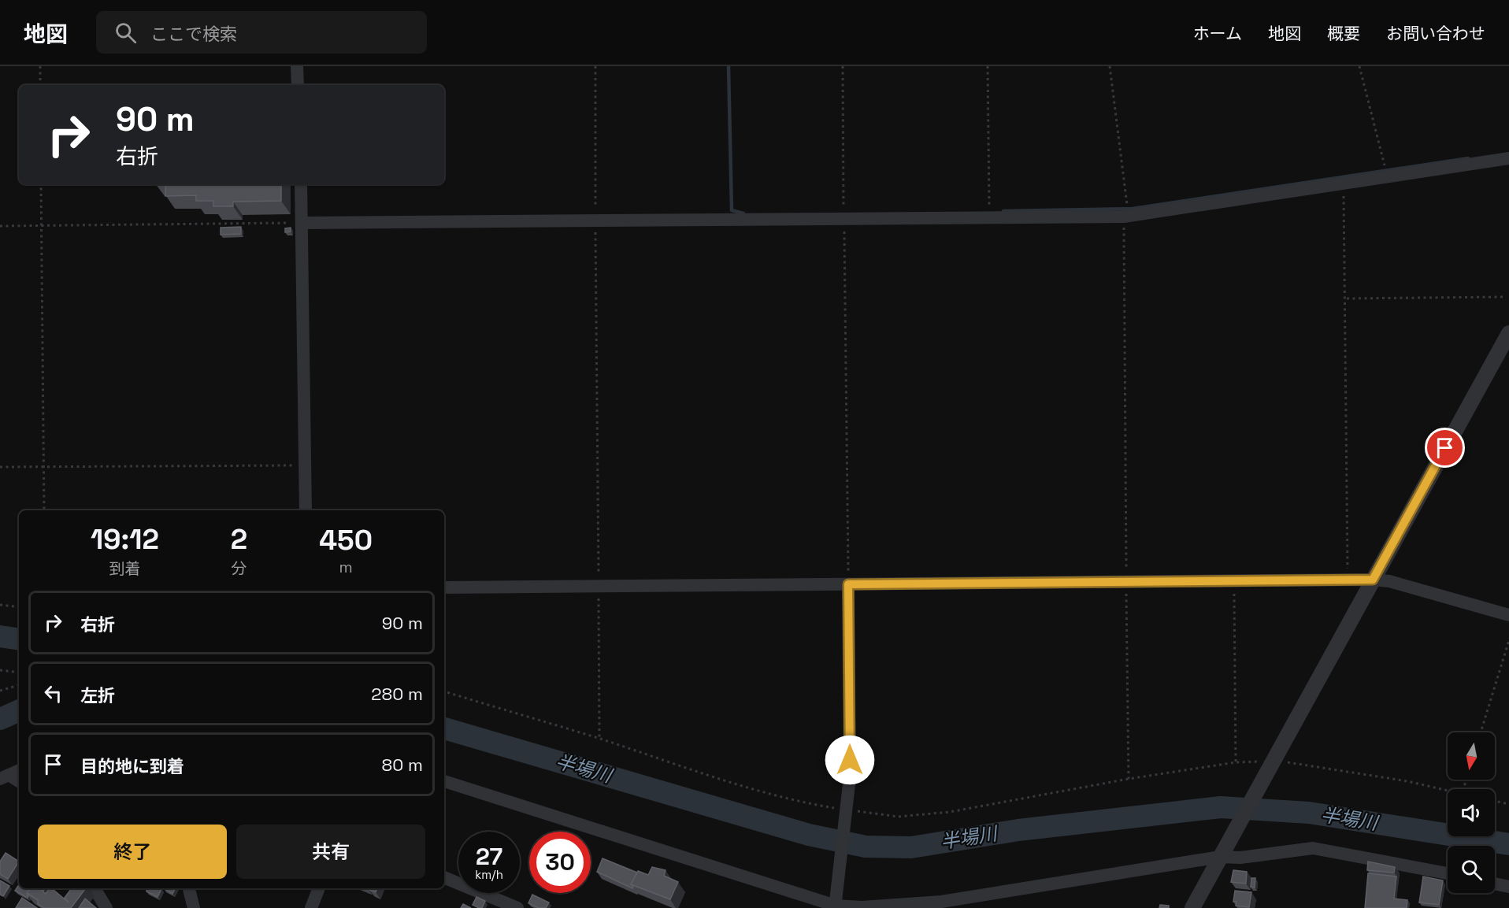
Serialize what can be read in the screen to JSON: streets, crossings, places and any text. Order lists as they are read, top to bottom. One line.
{"water":["半場川"],"north":"bottom","page":{"header":"地図","search":"ここで検索","nav":["ホーム","地図","概要","お問い合わせ"],"turn":["90 m","右折"],"eta":["19:12","到着","2","分","450","m"],"list":[{"name":"右折","value":"90 m"},{"name":"左折","value":"280 m"},{"name":"目的地に到着","value":"80 m"}],"buttons":["終了","共有"],"speed":"27 km/h","limit":"30"}}
